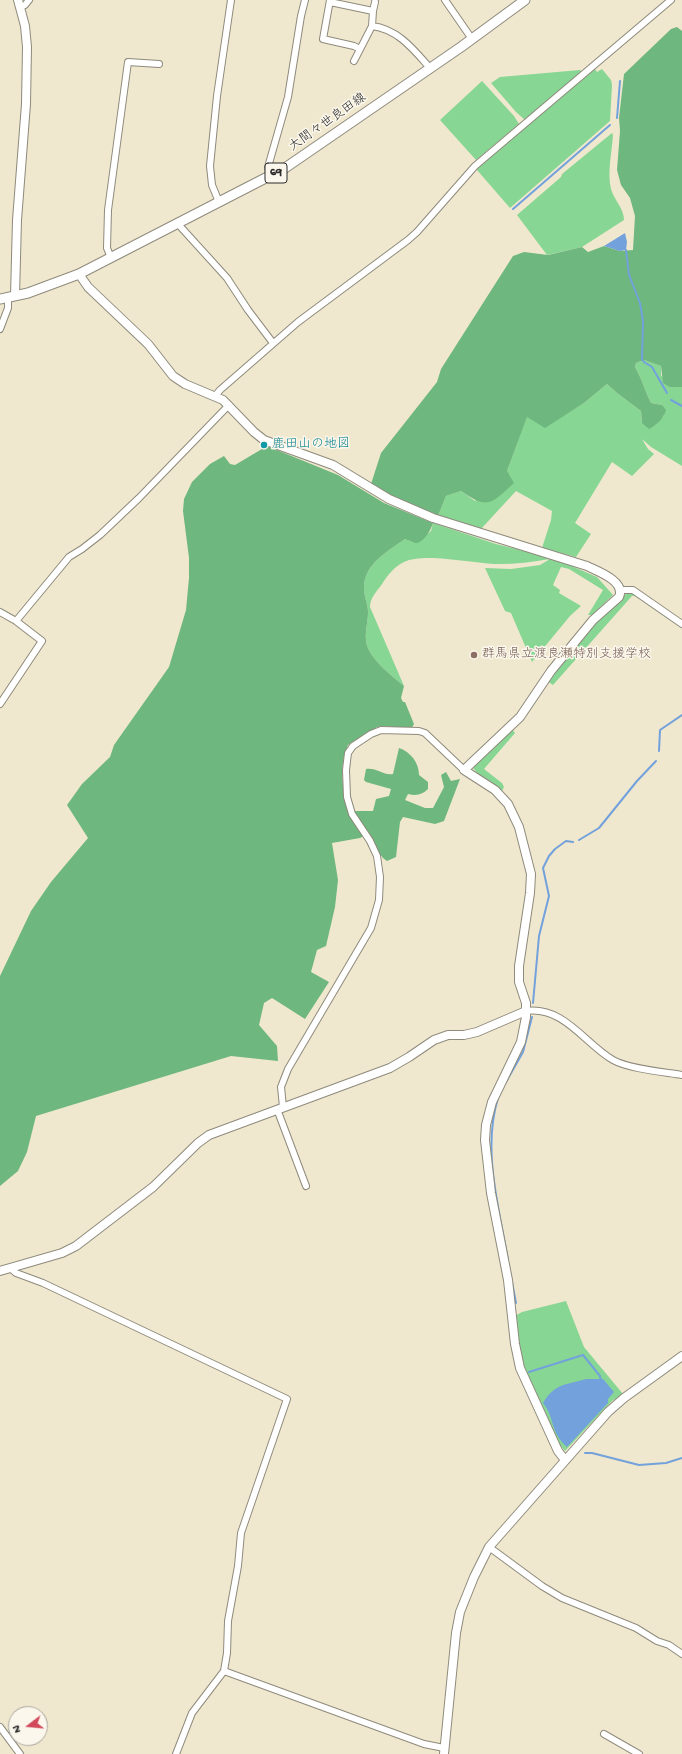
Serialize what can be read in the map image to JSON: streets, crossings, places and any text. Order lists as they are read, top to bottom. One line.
{"streets":{"main road":["大間々世良田線","69"]},"places":["鹿田山の地図","群馬県立渡良瀬特別支援学校"],"north":"left"}
